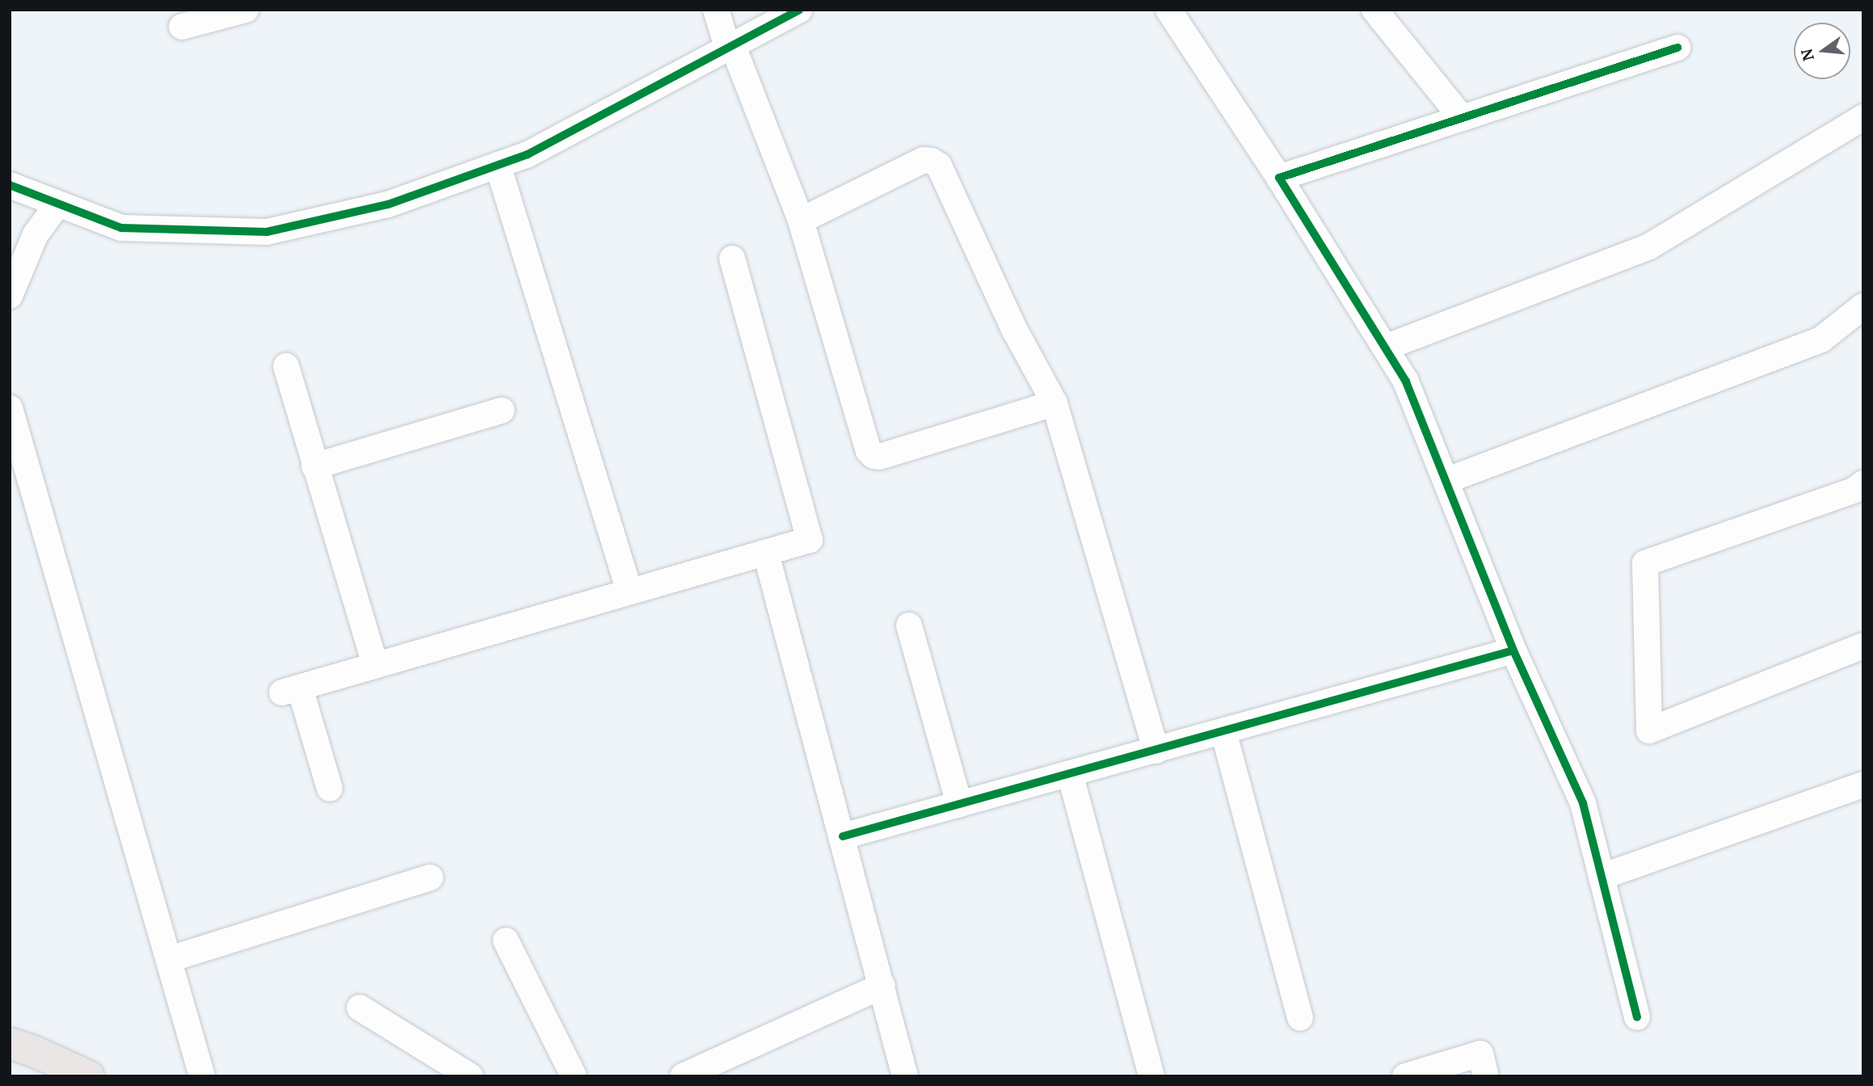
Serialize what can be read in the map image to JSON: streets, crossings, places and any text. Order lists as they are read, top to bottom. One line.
{"north":"left"}
